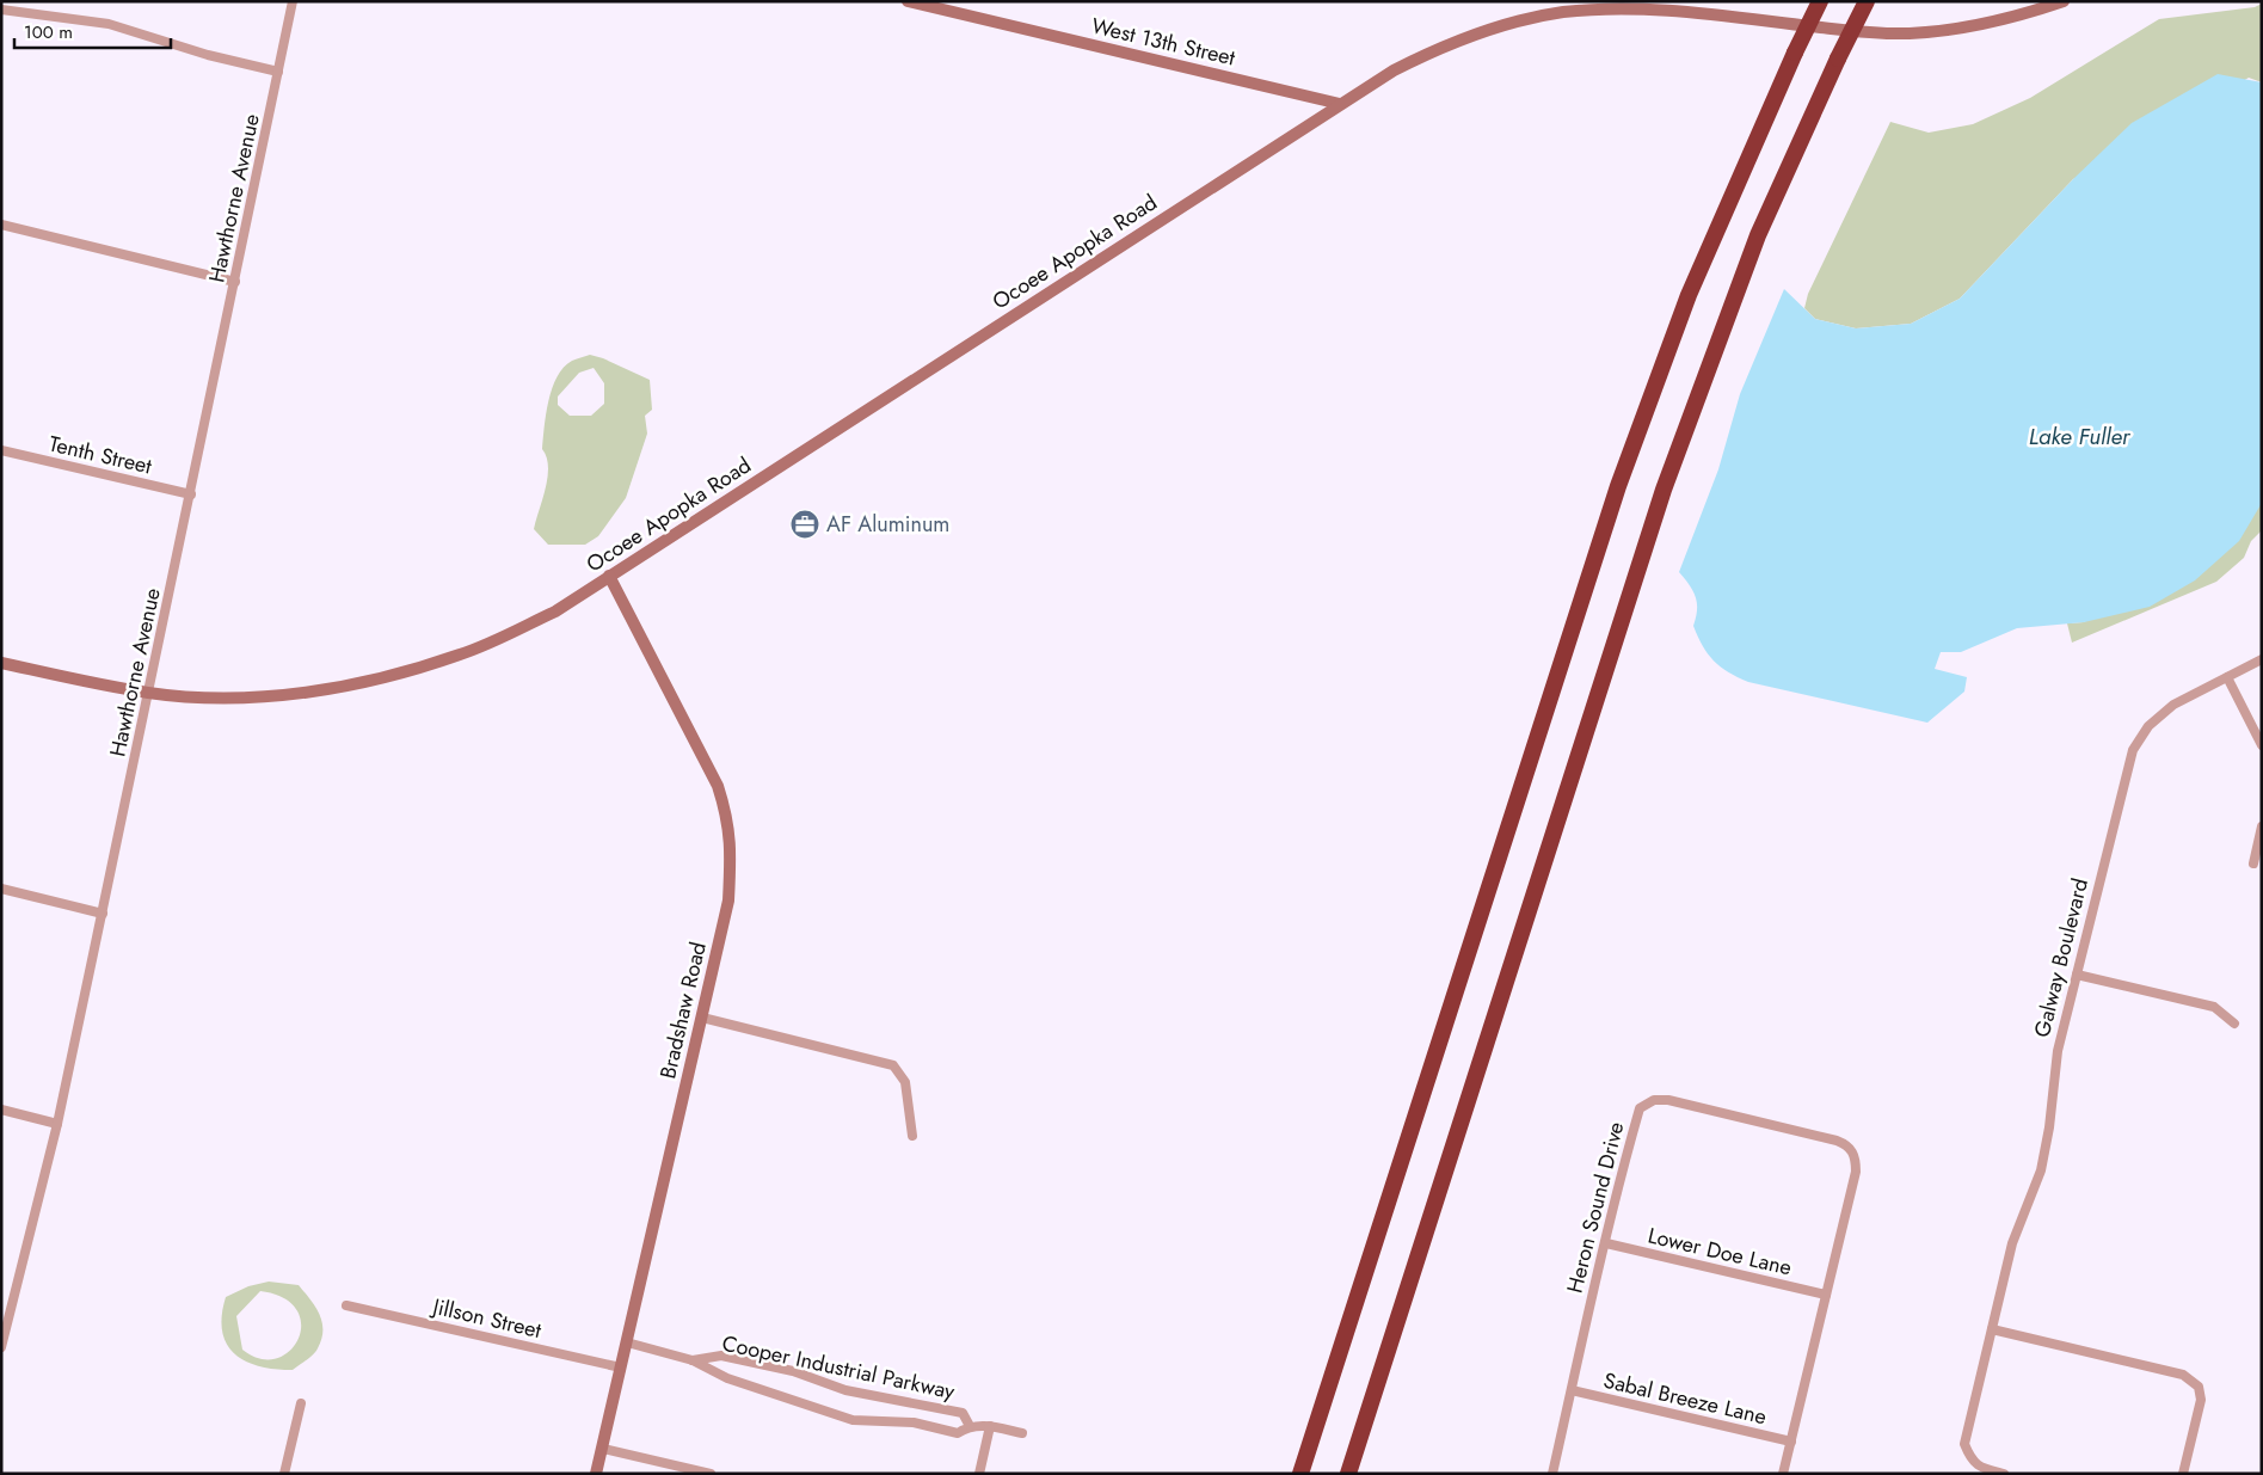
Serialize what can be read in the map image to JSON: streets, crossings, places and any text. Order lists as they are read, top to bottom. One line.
{"streets":{"main road":["West 13th Street","Ocoee Apopka Road","Bradshaw Road"],"street":["Hawthorne Avenue","Tenth Street","Galway Boulevard","Heron Sound Drive","Lower Doe Lane","Jillson Street","Cooper Industrial Parkway","Sabal Breeze Lane"]},"crossings":[["West 13th Street","Ocoee Apopka Road"],["Hawthorne Avenue","Ocoee Apopka Road"],["Hawthorne Avenue","Tenth Street"],["Ocoee Apopka Road","Bradshaw Road"],["Bradshaw Road","Jillson Street"],["Bradshaw Road","Cooper Industrial Parkway"],["Heron Sound Drive","Lower Doe Lane"],["Heron Sound Drive","Sabal Breeze Lane"]],"water":["Lake Fuller"],"places":{"office":["AF Aluminum"]},"scale_bar":"100 m"}
